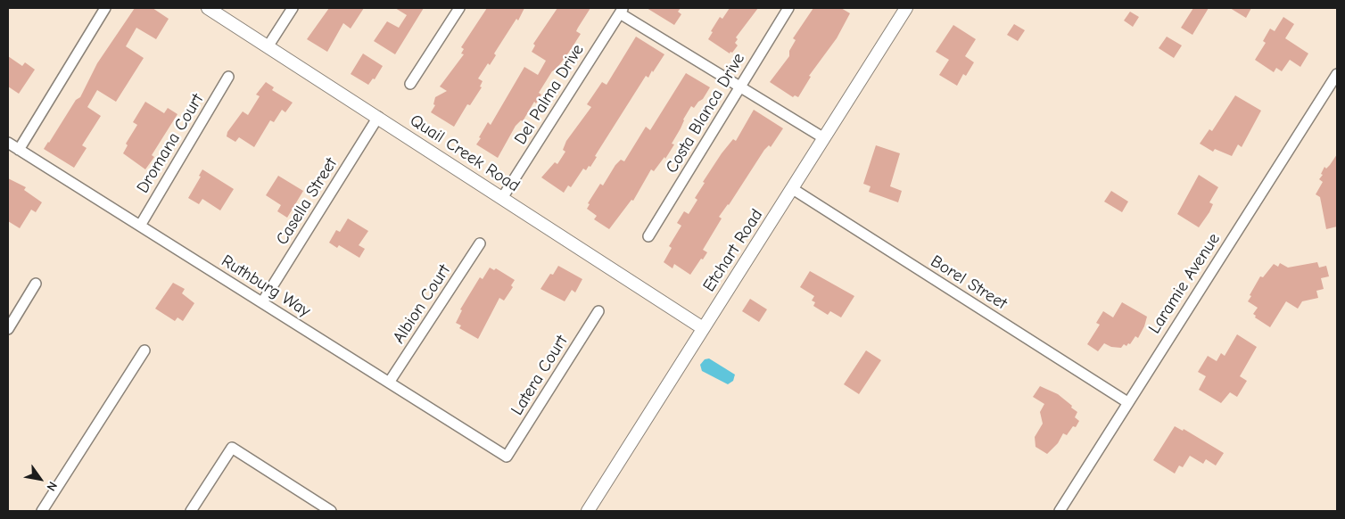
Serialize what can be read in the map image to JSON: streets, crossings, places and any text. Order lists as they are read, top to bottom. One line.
{"streets":{"street":["Del Palma Drive","Costa Blanca Drive","Dromana Court","Quail Creek Road","Casella Street","Etchart Road","Borel Street","Laramie Avenue","Ruthburg Way","Albion Court","Latera Court"]},"crossings":[["Del Palma Drive","Quail Creek Road"],["Dromana Court","Ruthburg Way"],["Quail Creek Road","Casella Street"],["Quail Creek Road","Etchart Road"],["Casella Street","Ruthburg Way"],["Etchart Road","Borel Street"],["Borel Street","Laramie Avenue"],["Ruthburg Way","Albion Court"],["Ruthburg Way","Latera Court"]],"north":"bottom right"}
